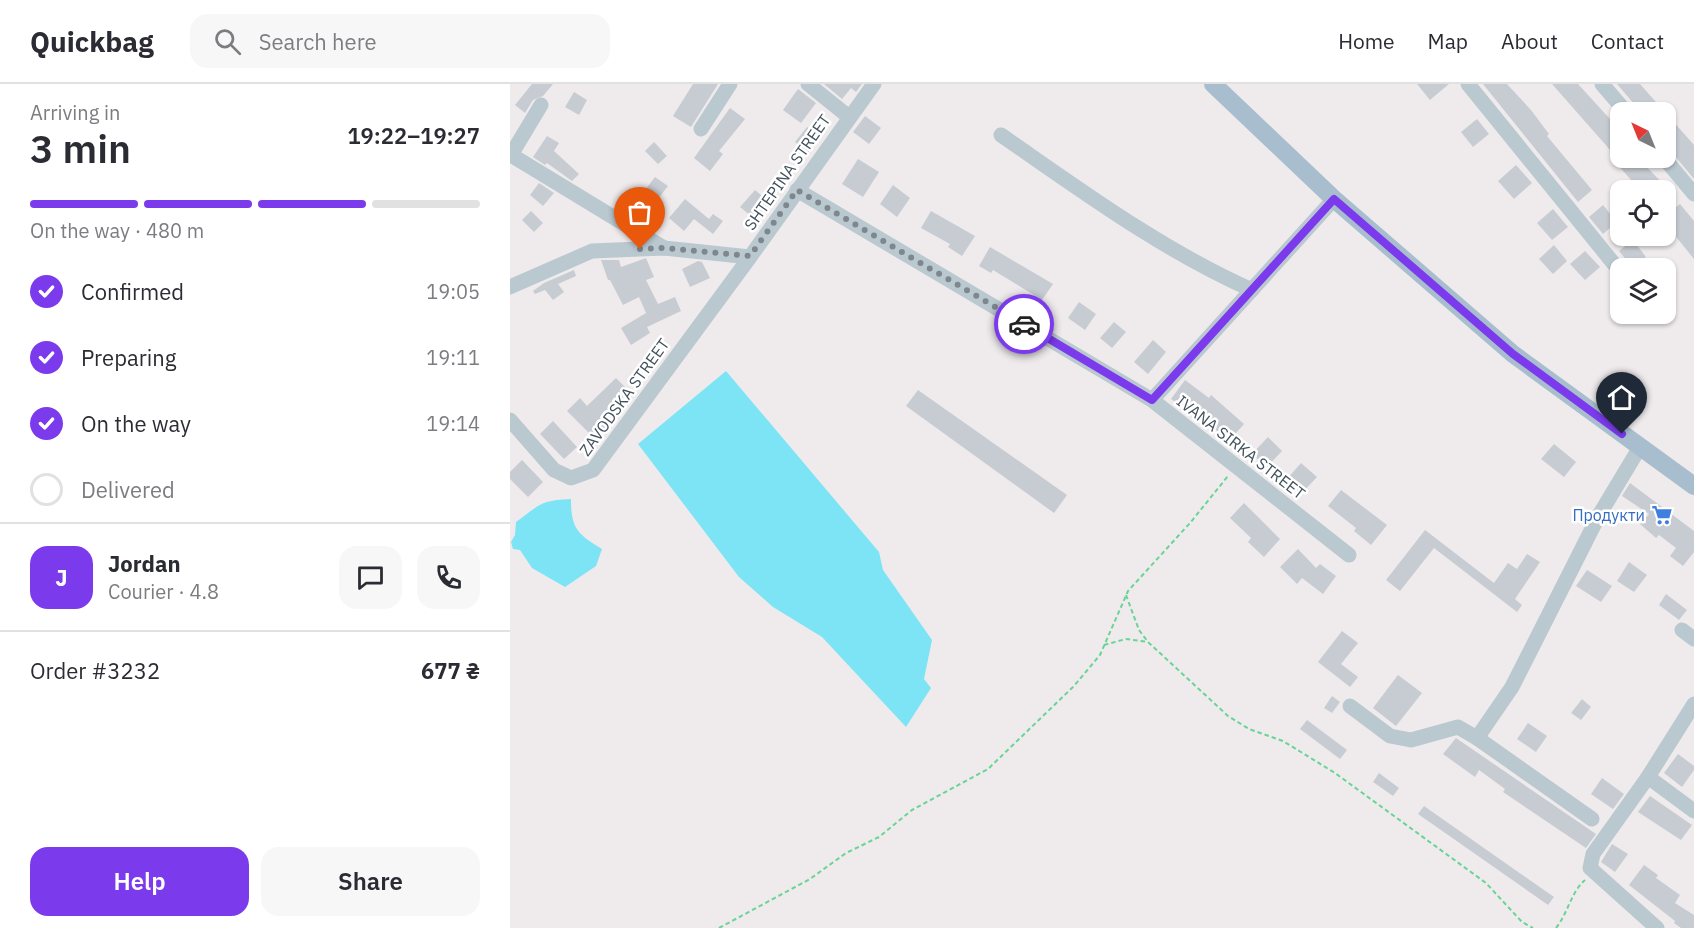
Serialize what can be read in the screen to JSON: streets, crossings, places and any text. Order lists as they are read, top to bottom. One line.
{"streets":{"street":["SHTEPINA STREET","ZAVODSKA STREET","IVANA SIRKA STREET"]},"crossings":[["SHTEPINA STREET","ZAVODSKA STREET"],["SHTEPINA STREET","IVANA SIRKA STREET"]],"places":{"supermarket":["Продукти"]},"north":"top left","page":{"header":"Quickbag","search":"Search here","nav":["Home","Map","About","Contact"],"heading":["3 min","Arriving in","19:22–19:27"],"panel":["Jordan","Courier · 4.8","Order #3232","677 ₴"],"bar":"On the way · 480 m","list":[["Confirmed","19:05"],["Preparing","19:11"],["On the way","19:14"],"Delivered"],"round":"J","buttons":["Help","Share"]}}
